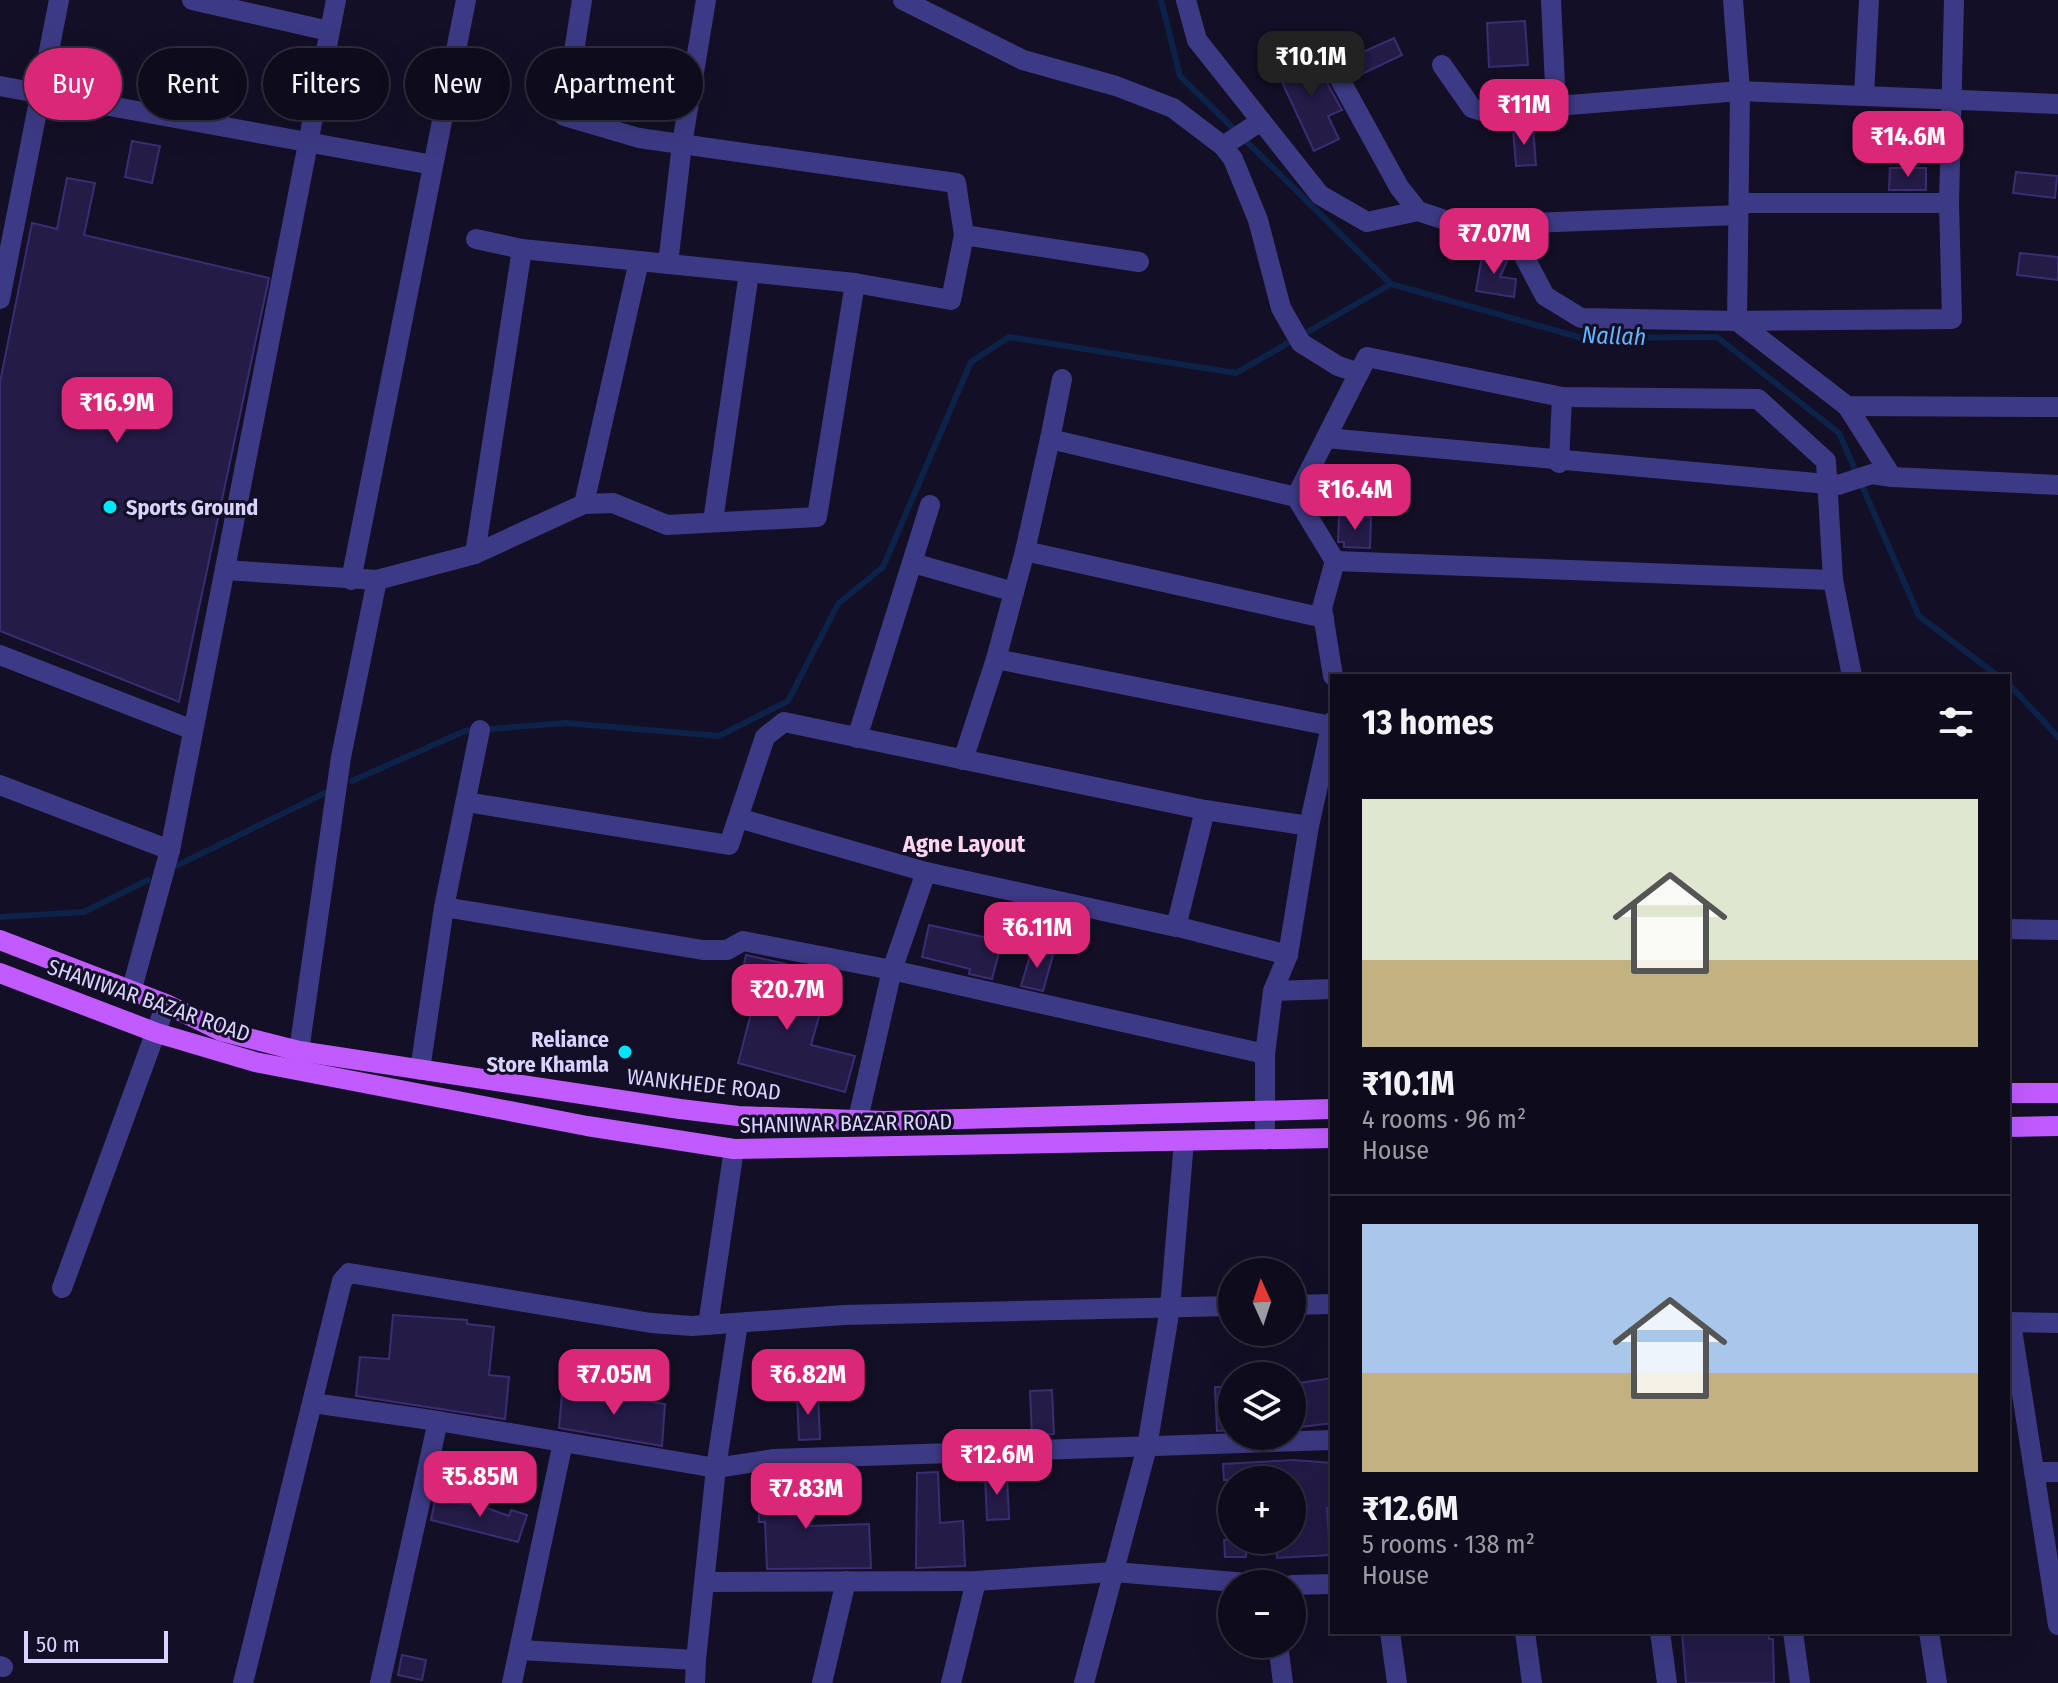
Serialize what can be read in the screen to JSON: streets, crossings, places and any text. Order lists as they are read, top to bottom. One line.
{"streets":{"main road":["SHANIWAR BAZAR ROAD","WANKHEDE ROAD"]},"districts":["Agne Layout"],"water":["Nallah"],"places":["Sports Ground","Reliance Store Khamla"],"scale_bar":"50 m","north":"top","page":{"price":["₹10.1M","₹11M","₹14.6M","₹7.07M","₹16.9M","₹16.4M","₹6.11M","₹20.7M","₹7.05M","₹6.82M","₹12.6M","₹5.85M","₹7.83M"],"chip":["Buy","Rent","Filters","New","Apartment"],"heading":"13 homes","list":[{"name":"₹10.1M","note":"4 rooms · 96 m² · House"},{"name":"₹12.6M","note":"5 rooms · 138 m² · House"}],"map_buttons":["+","−"],"scale":"50 m"}}
